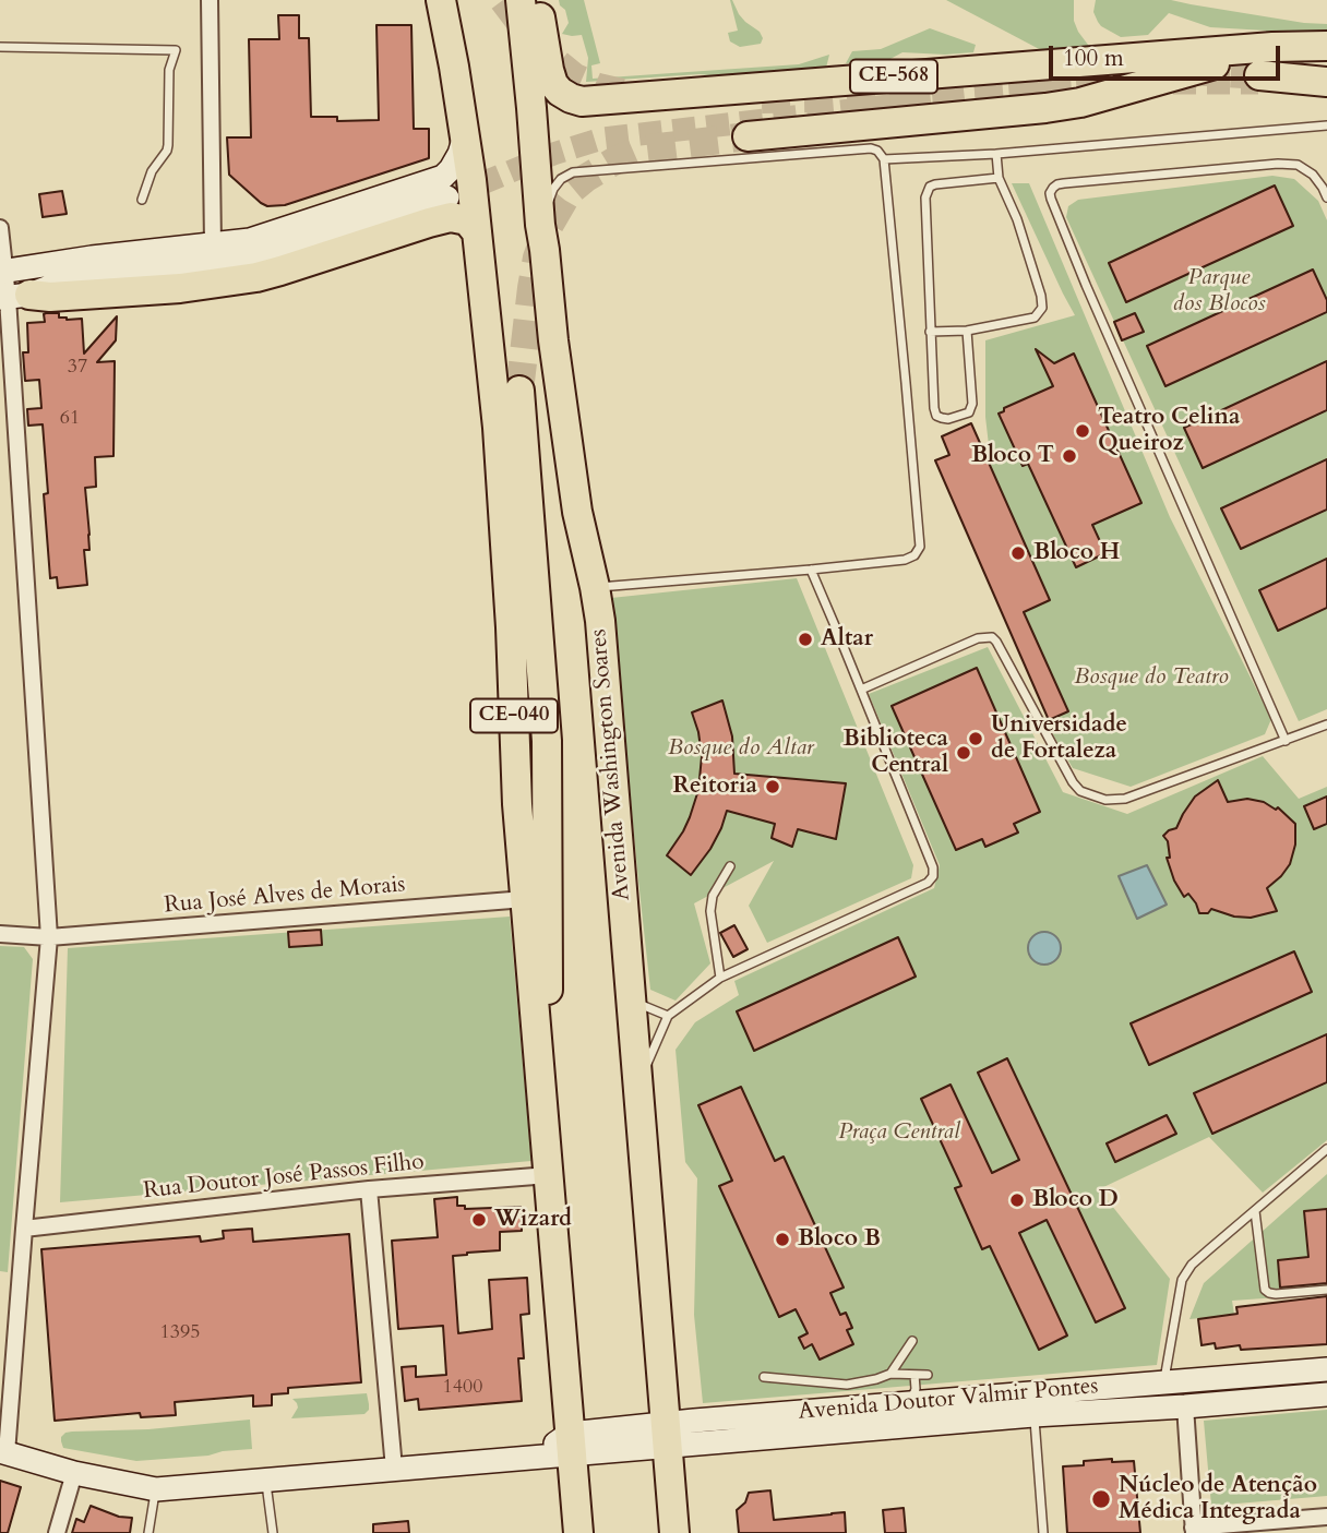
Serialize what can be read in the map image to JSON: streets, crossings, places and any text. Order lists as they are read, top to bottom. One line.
{"streets":{"highway":["CE-568","CE-040","Avenida Washington Soares"],"main road":["Avenida Doutor Valmir Pontes"],"street":["Rua José Alves de Morais","Rua Doutor José Passos Filho"]},"crossings":[["CE-040","Rua José Alves de Morais"],["CE-040","Rua Doutor José Passos Filho"],["CE-040","Avenida Doutor Valmir Pontes"],["Avenida Washington Soares","Avenida Doutor Valmir Pontes"]],"parks":["Parque dos Blocos","Bosque do Teatro","Bosque do Altar","Praça Central"],"places":["Teatro Celina Queiroz","Bloco T","Bloco H","Altar","Universidade de Fortaleza","Biblioteca Central","Reitoria","Bloco D","Wizard","Bloco B","Núcleo de Atenção Médica Integrada"],"house_numbers":["37","61","1395","1400"],"scale_bar":"100 m"}
